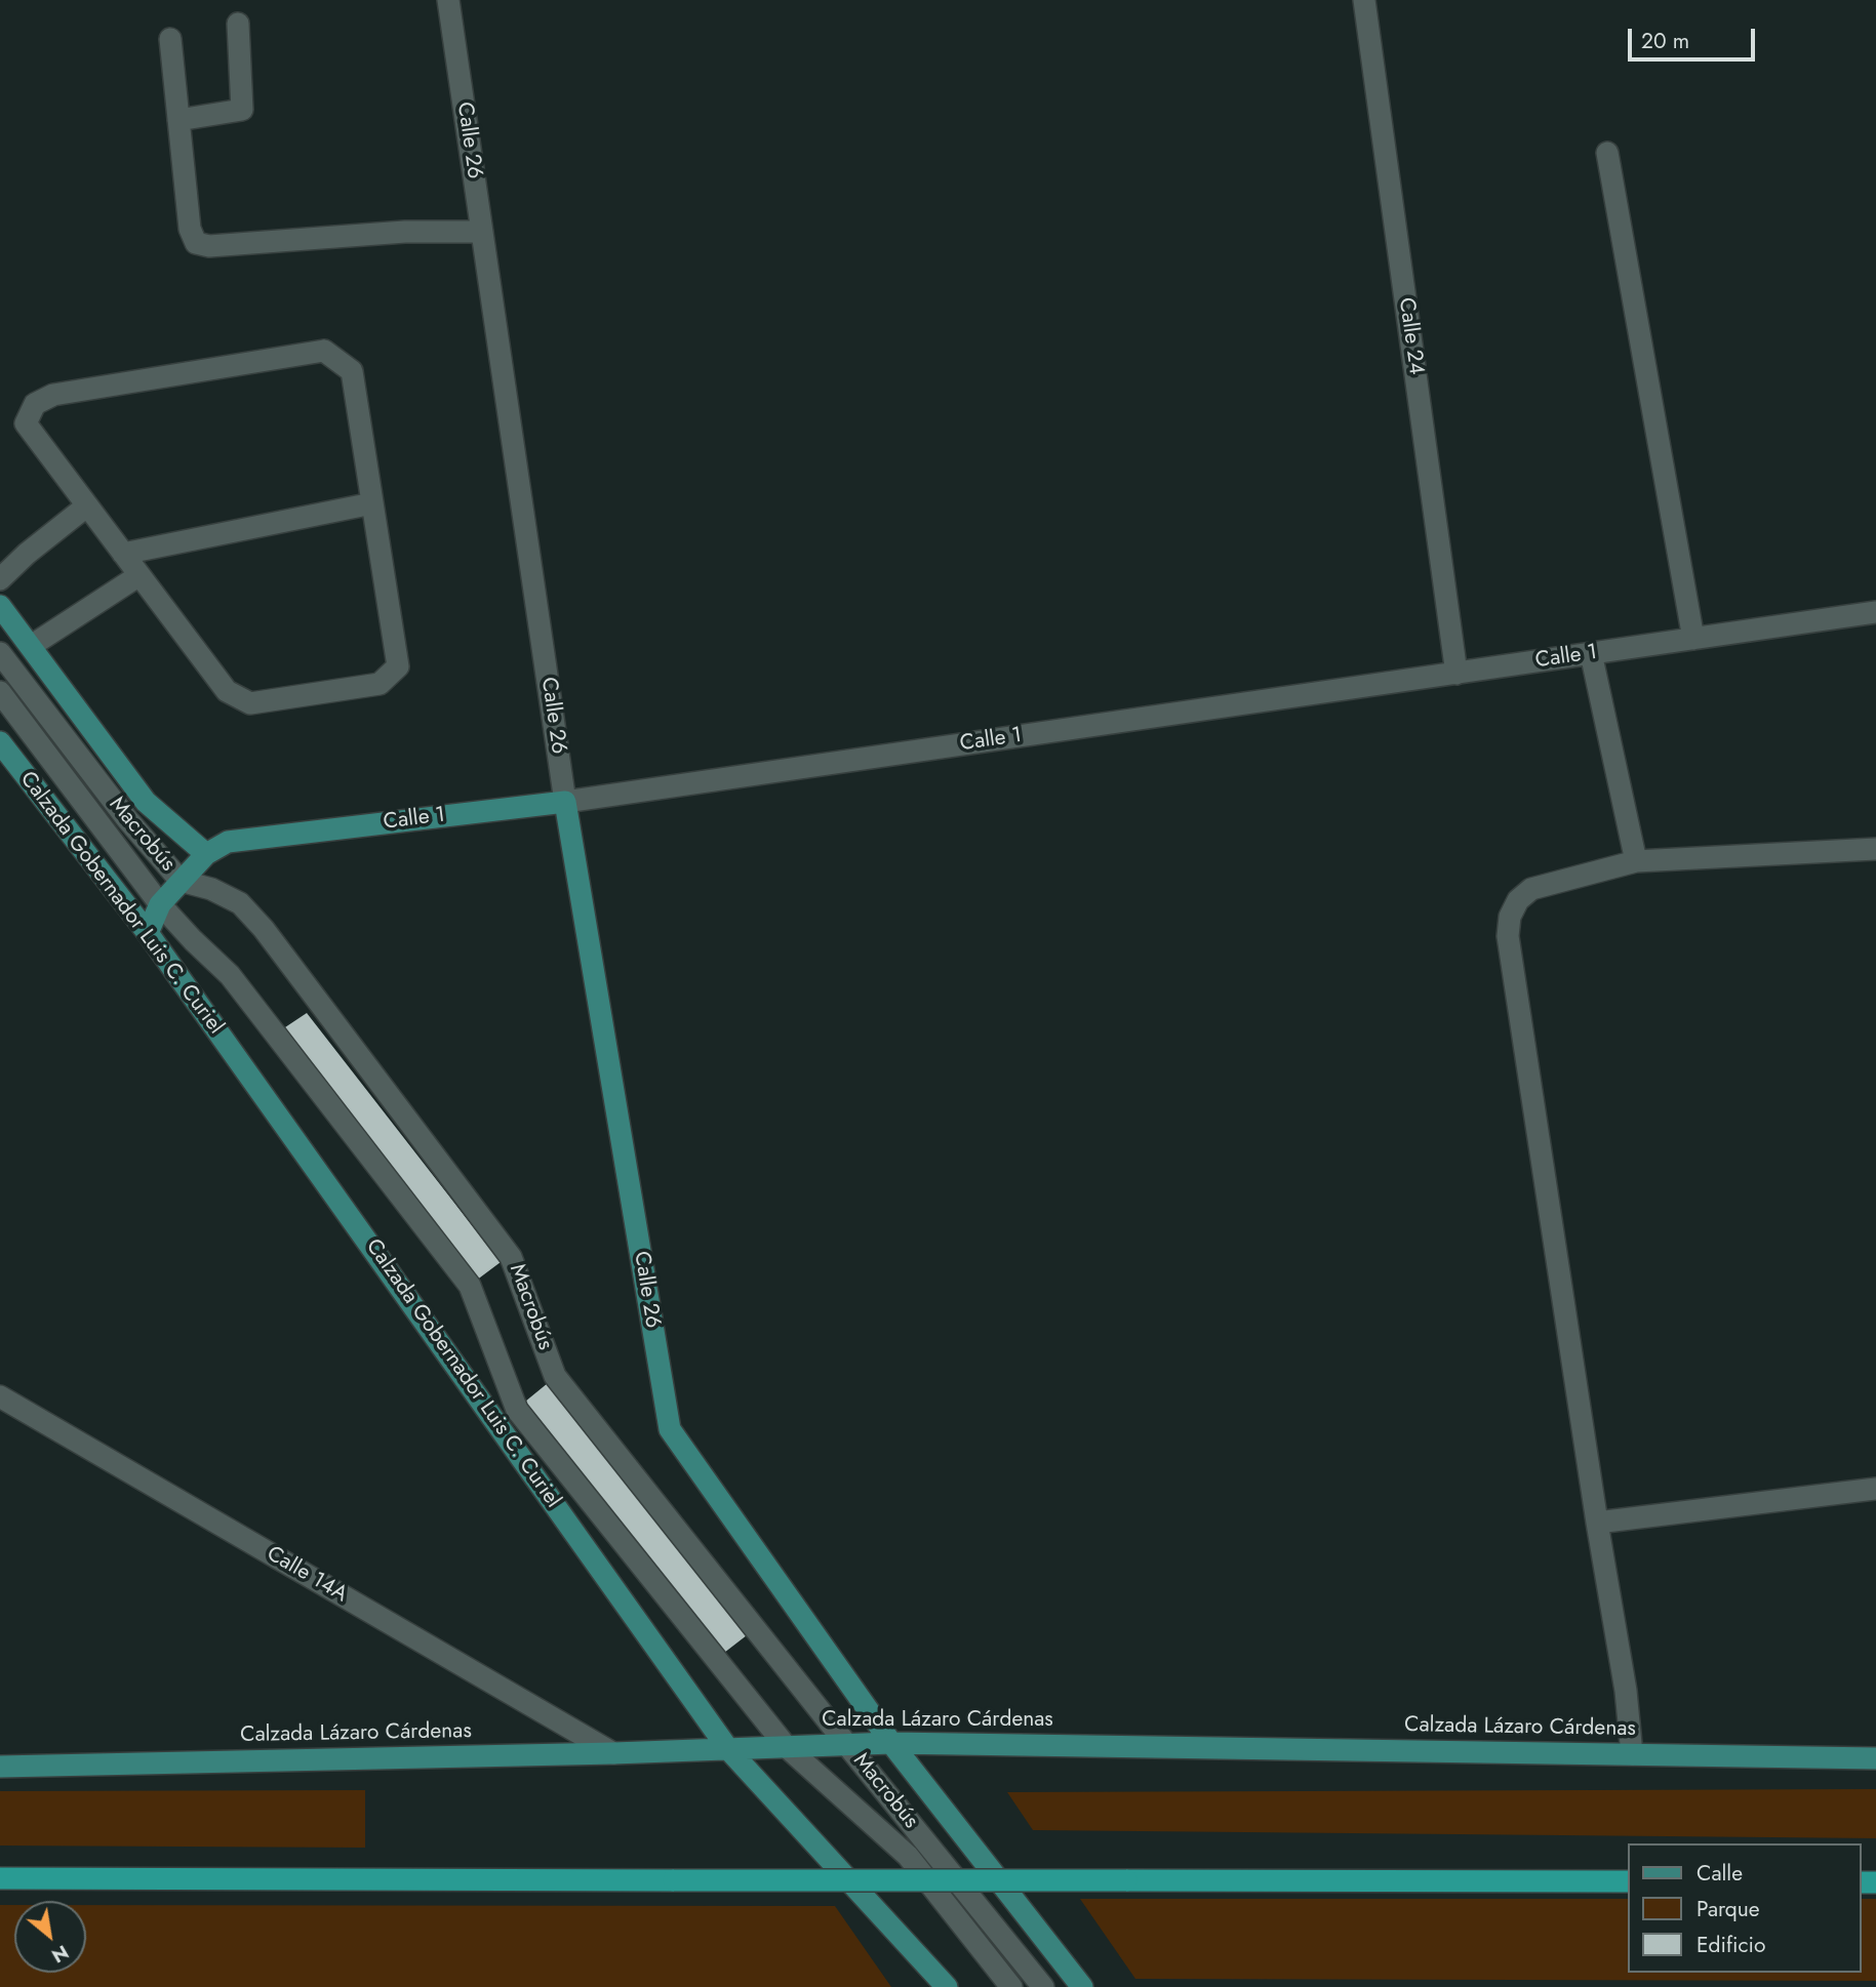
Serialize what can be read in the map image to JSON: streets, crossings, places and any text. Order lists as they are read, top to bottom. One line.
{"streets":{"main road":["Calle 26","Calle 1","Calzada Gobernador Luis C. Curiel","Calzada Lázaro Cárdenas"],"street":["Calle 24","Macrobús","Calle 14A"]},"crossings":[["Calle 26","Calle 1"],["Calle 26","Calzada Lázaro Cárdenas"],["Calle 24","Calle 1"],["Calle 1","Macrobús"],["Calle 1","Calzada Gobernador Luis C. Curiel"],["Macrobús","Calzada Lázaro Cárdenas"],["Calzada Gobernador Luis C. Curiel","Calzada Lázaro Cárdenas"],["Calle 14A","Calzada Lázaro Cárdenas"]],"legend":["Calle","Parque","Edificio"],"scale_bar":"20 m","north":"bottom right"}
